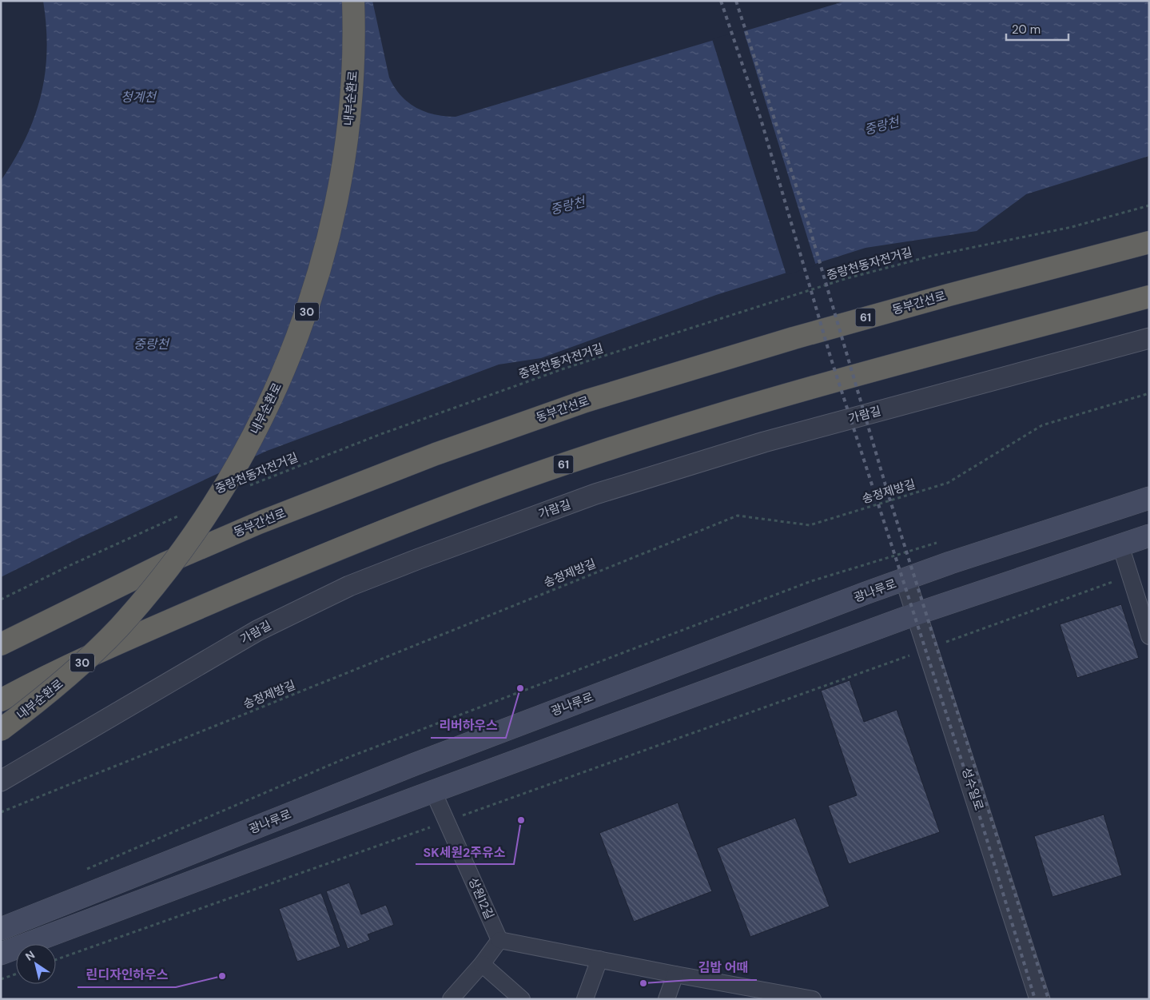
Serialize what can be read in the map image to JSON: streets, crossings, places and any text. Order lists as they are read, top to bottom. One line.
{"streets":{"highway":["내부순환로","동부간선로","30","61"],"main road":["광나루로"],"street":["가람길","성수일로","상원12길"],"path":["중랑천동자전거길","송정제방길"]},"crossings":[["광나루로","성수일로"]],"water":["청계천","중랑천"],"places":["리버하우스","SK세원2주유소","린디자인하우스","김밥 어때"],"scale_bar":"20 m","north":"top left"}
